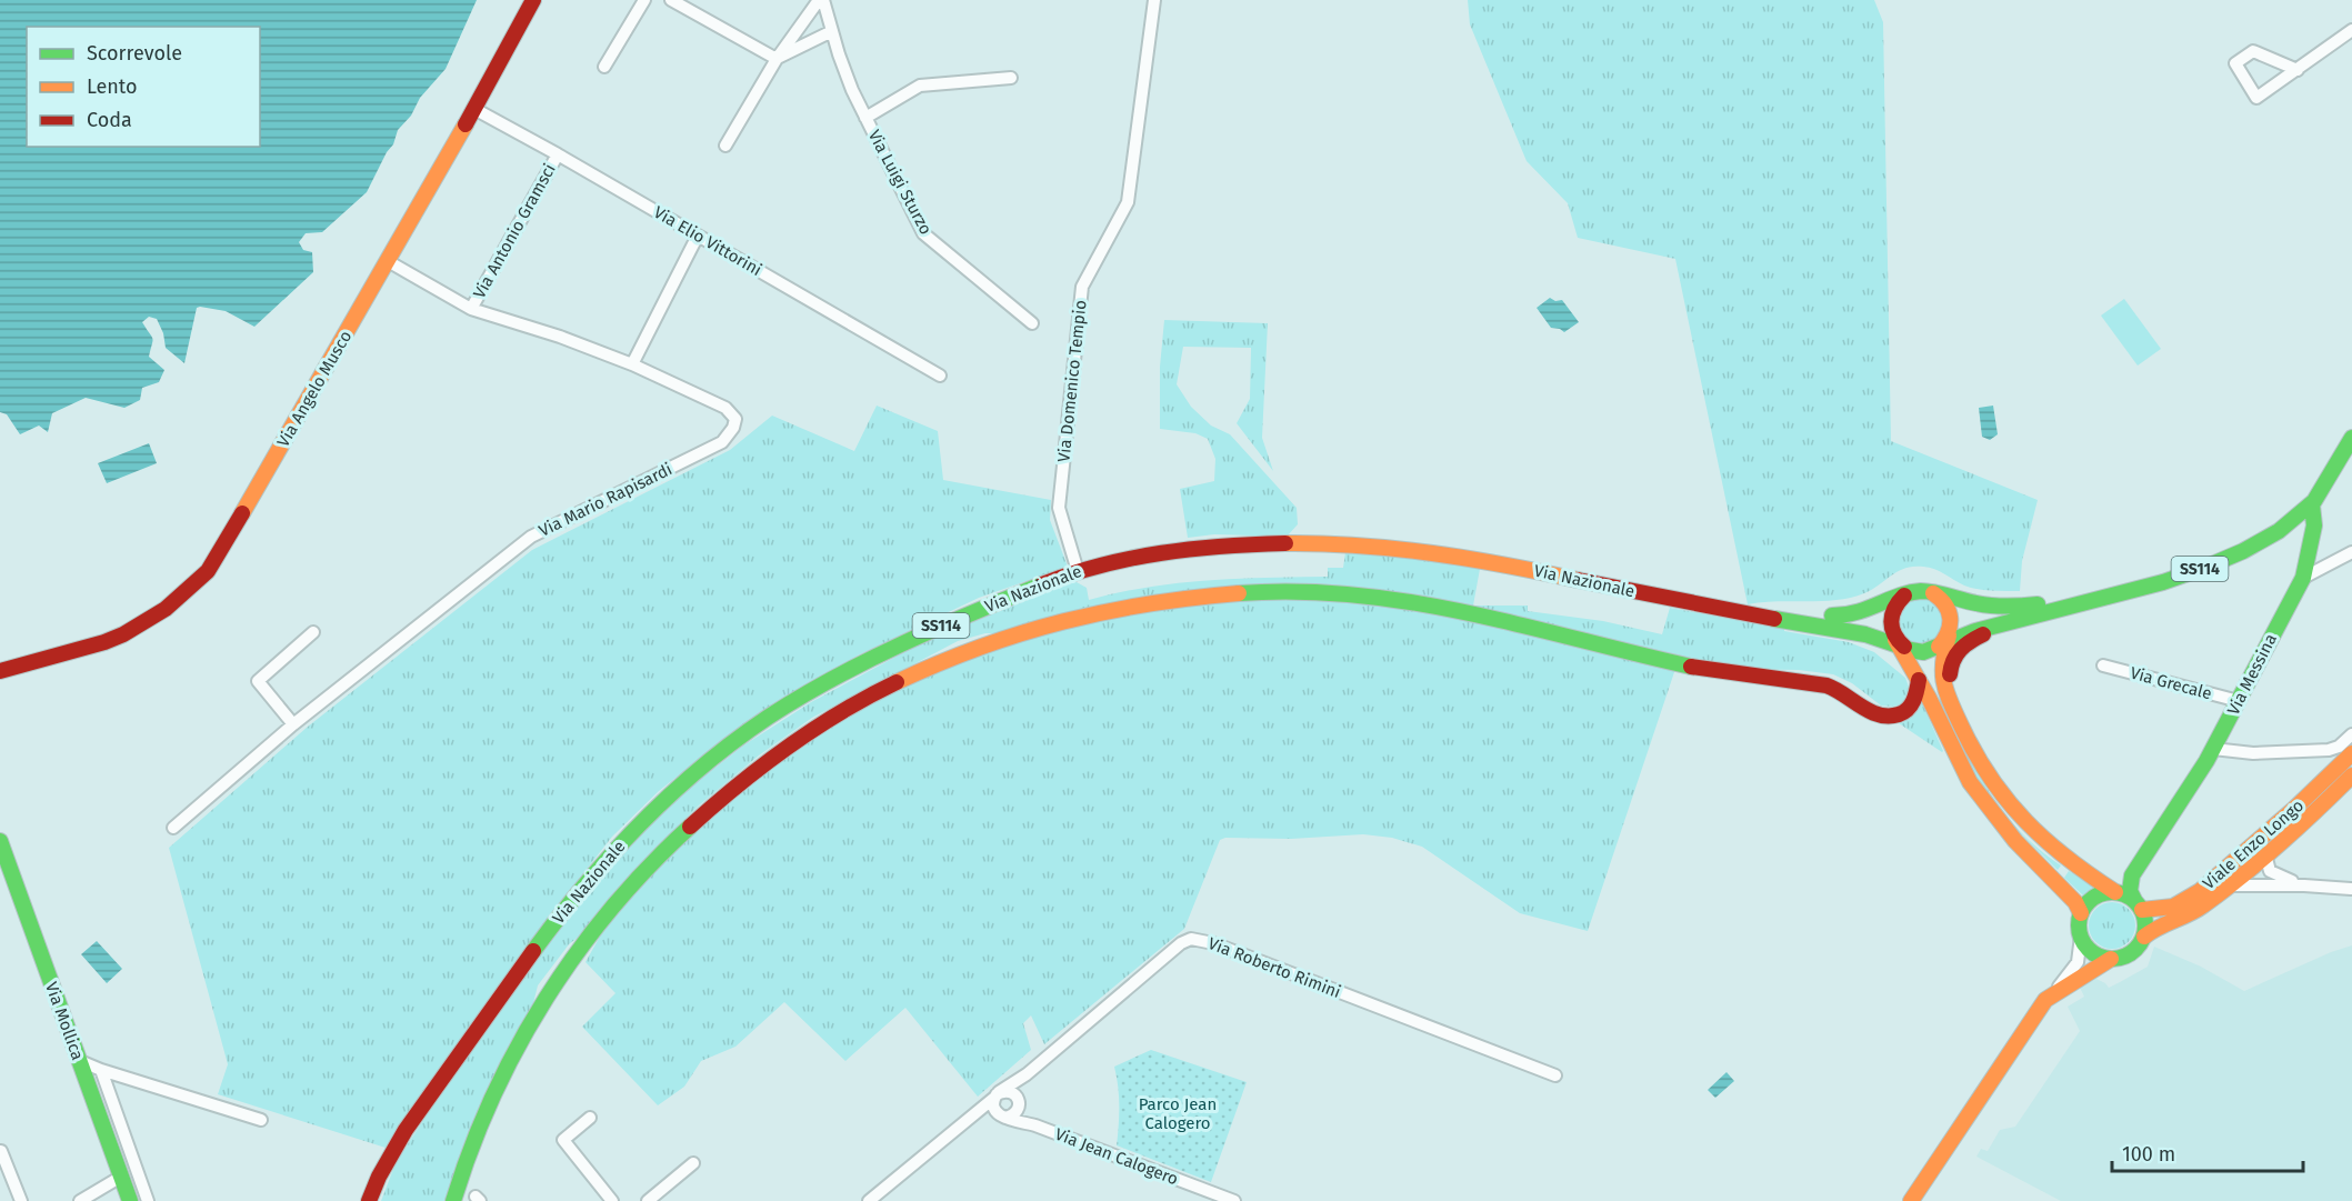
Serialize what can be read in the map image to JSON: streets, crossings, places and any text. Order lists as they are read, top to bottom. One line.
{"streets":{"main road":["Via Angelo Musco","SS114","Via Nazionale","Via Messina","Viale Enzo Longo","Via Mollica"],"street":["Via Luigi Sturzo","Via Antonio Gramsci","Via Elio Vittorini","Via Domenico Tempio","Via Mario Rapisardi","Via Grecale","Via Roberto Rimini","Via Jean Calogero"]},"crossings":[["Via Antonio Gramsci","Via Elio Vittorini"],["Via Antonio Gramsci","Via Mario Rapisardi"],["Via Elio Vittorini","Via Angelo Musco"],["Via Domenico Tempio","Via Nazionale"],["Via Angelo Musco","Via Mario Rapisardi"],["SS114","Via Messina"],["Via Messina","Via Grecale"],["Via Messina","Viale Enzo Longo"]],"parks":["Parco Jean Calogero"],"legend":["Scorrevole","Lento","Coda"],"scale_bar":"100 m"}
